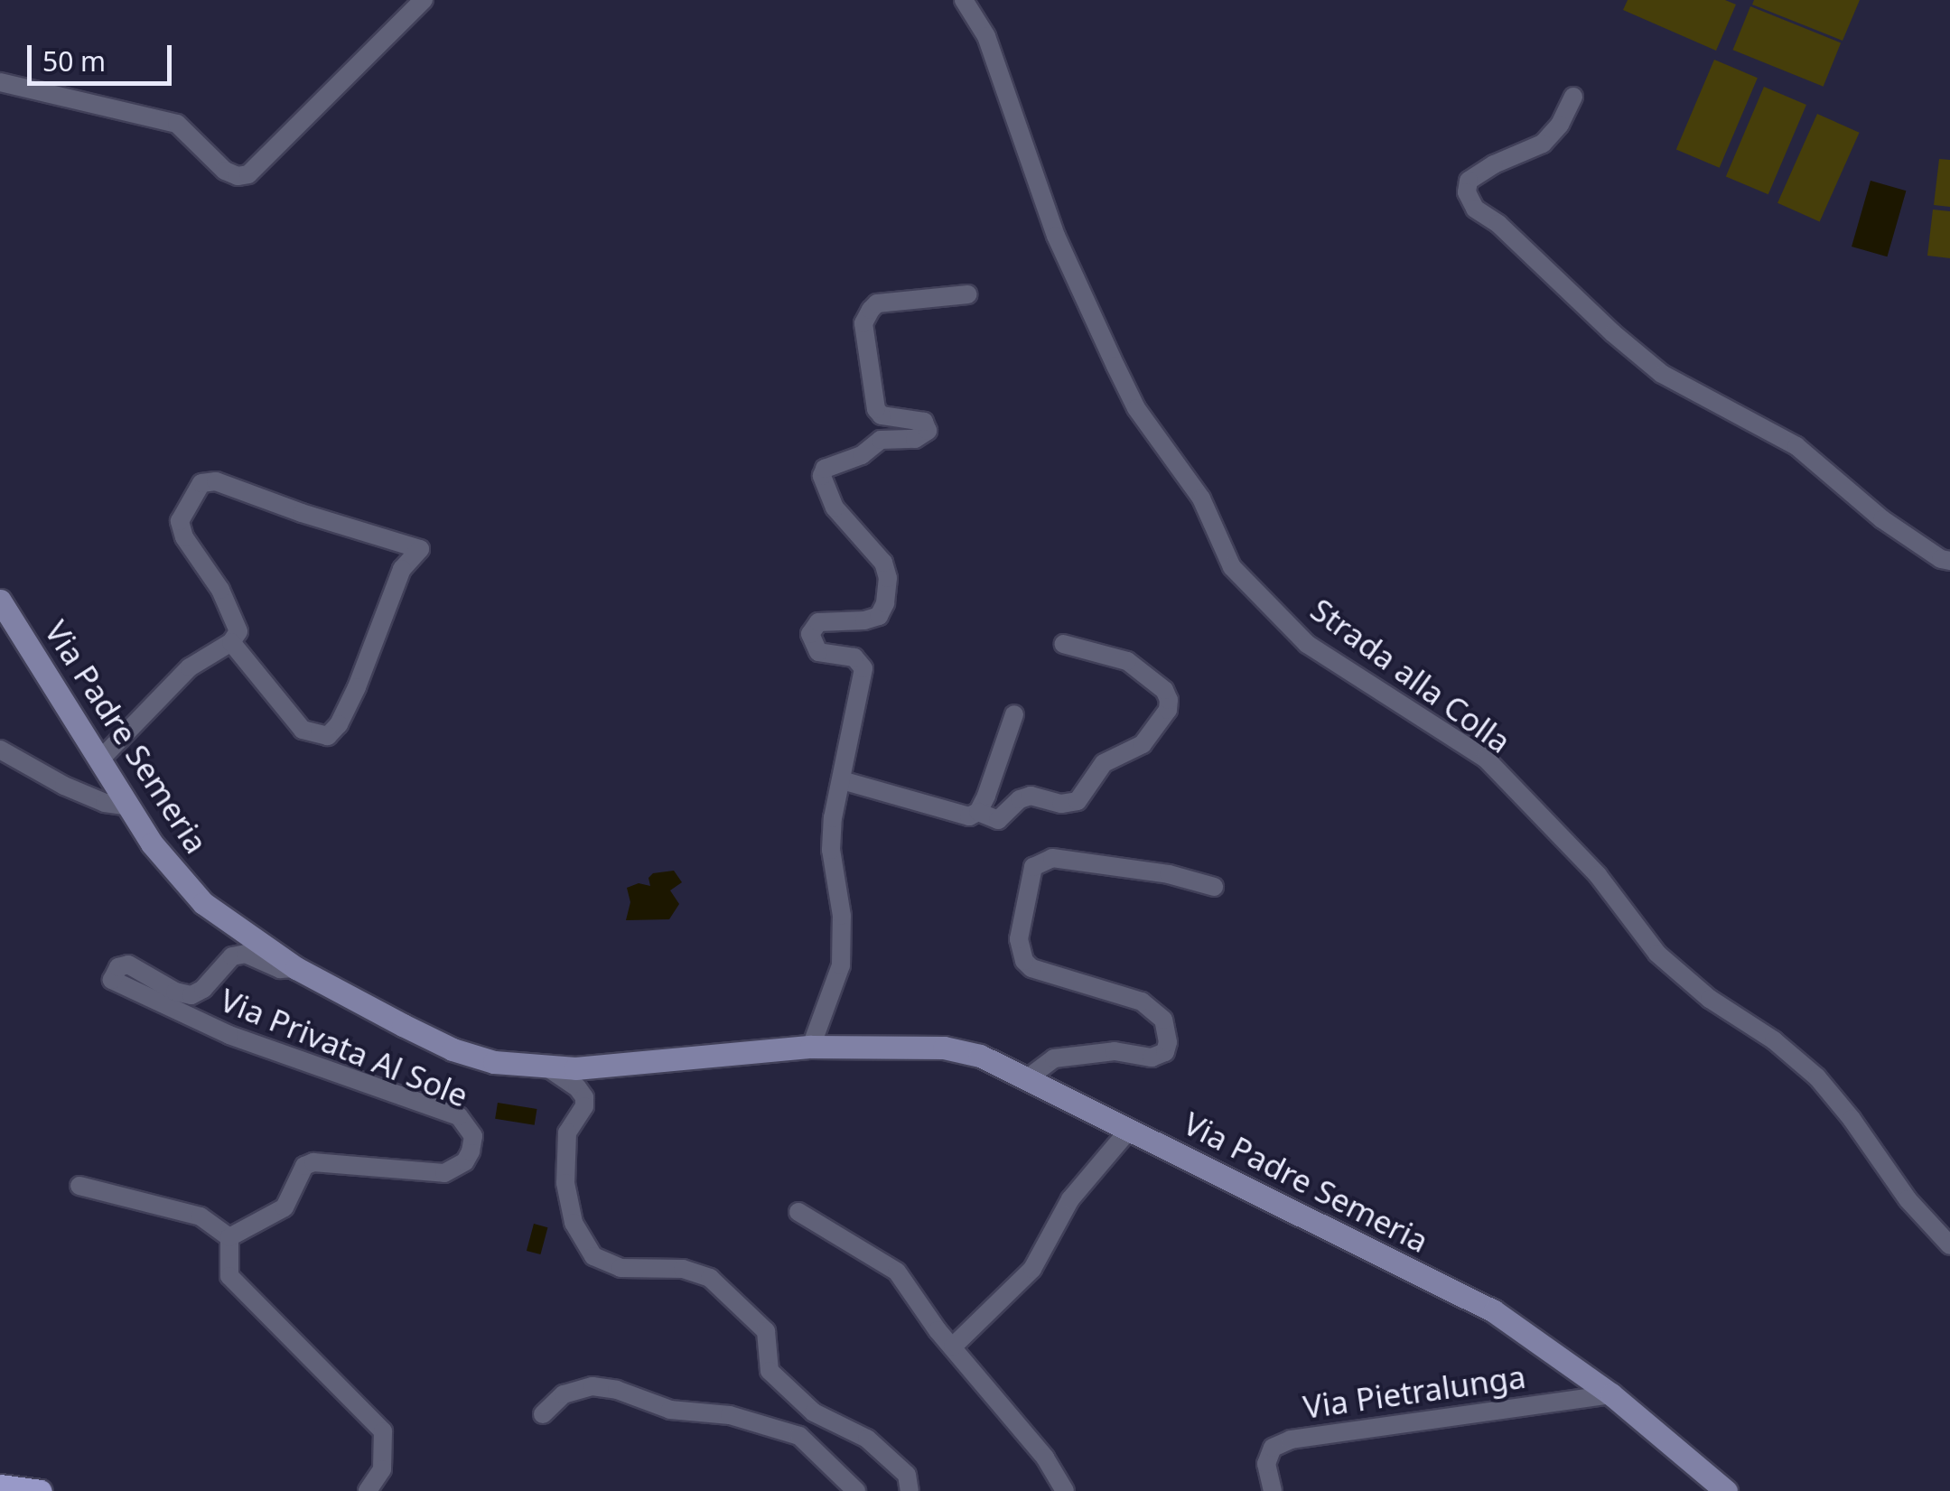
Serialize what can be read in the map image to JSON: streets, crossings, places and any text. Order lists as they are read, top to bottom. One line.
{"streets":{"main road":["Via Padre Semeria"],"street":["Strada alla Colla","Via Privata Al Sole","Via Pietralunga"]},"crossings":[["Via Padre Semeria","Via Privata Al Sole"],["Via Padre Semeria","Via Pietralunga"]],"scale_bar":"50 m"}
